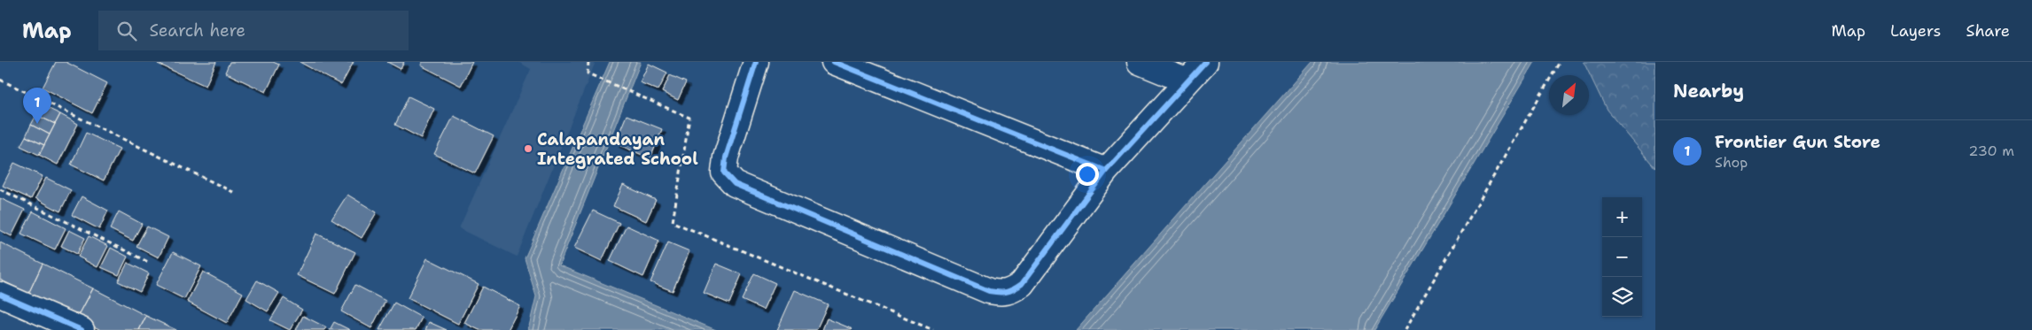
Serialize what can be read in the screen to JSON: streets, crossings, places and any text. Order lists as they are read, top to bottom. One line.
{"places":["Calapandayan Integrated School"],"north":"top right","page":{"header":"Map","search":"Search here","nav":["Map","Layers","Share"],"heading":"Nearby","pins":"1","list":[{"mark":"1","name":"Frontier Gun Store","note":"Shop","value":"230 m"}],"map_buttons":["+","−"]}}
